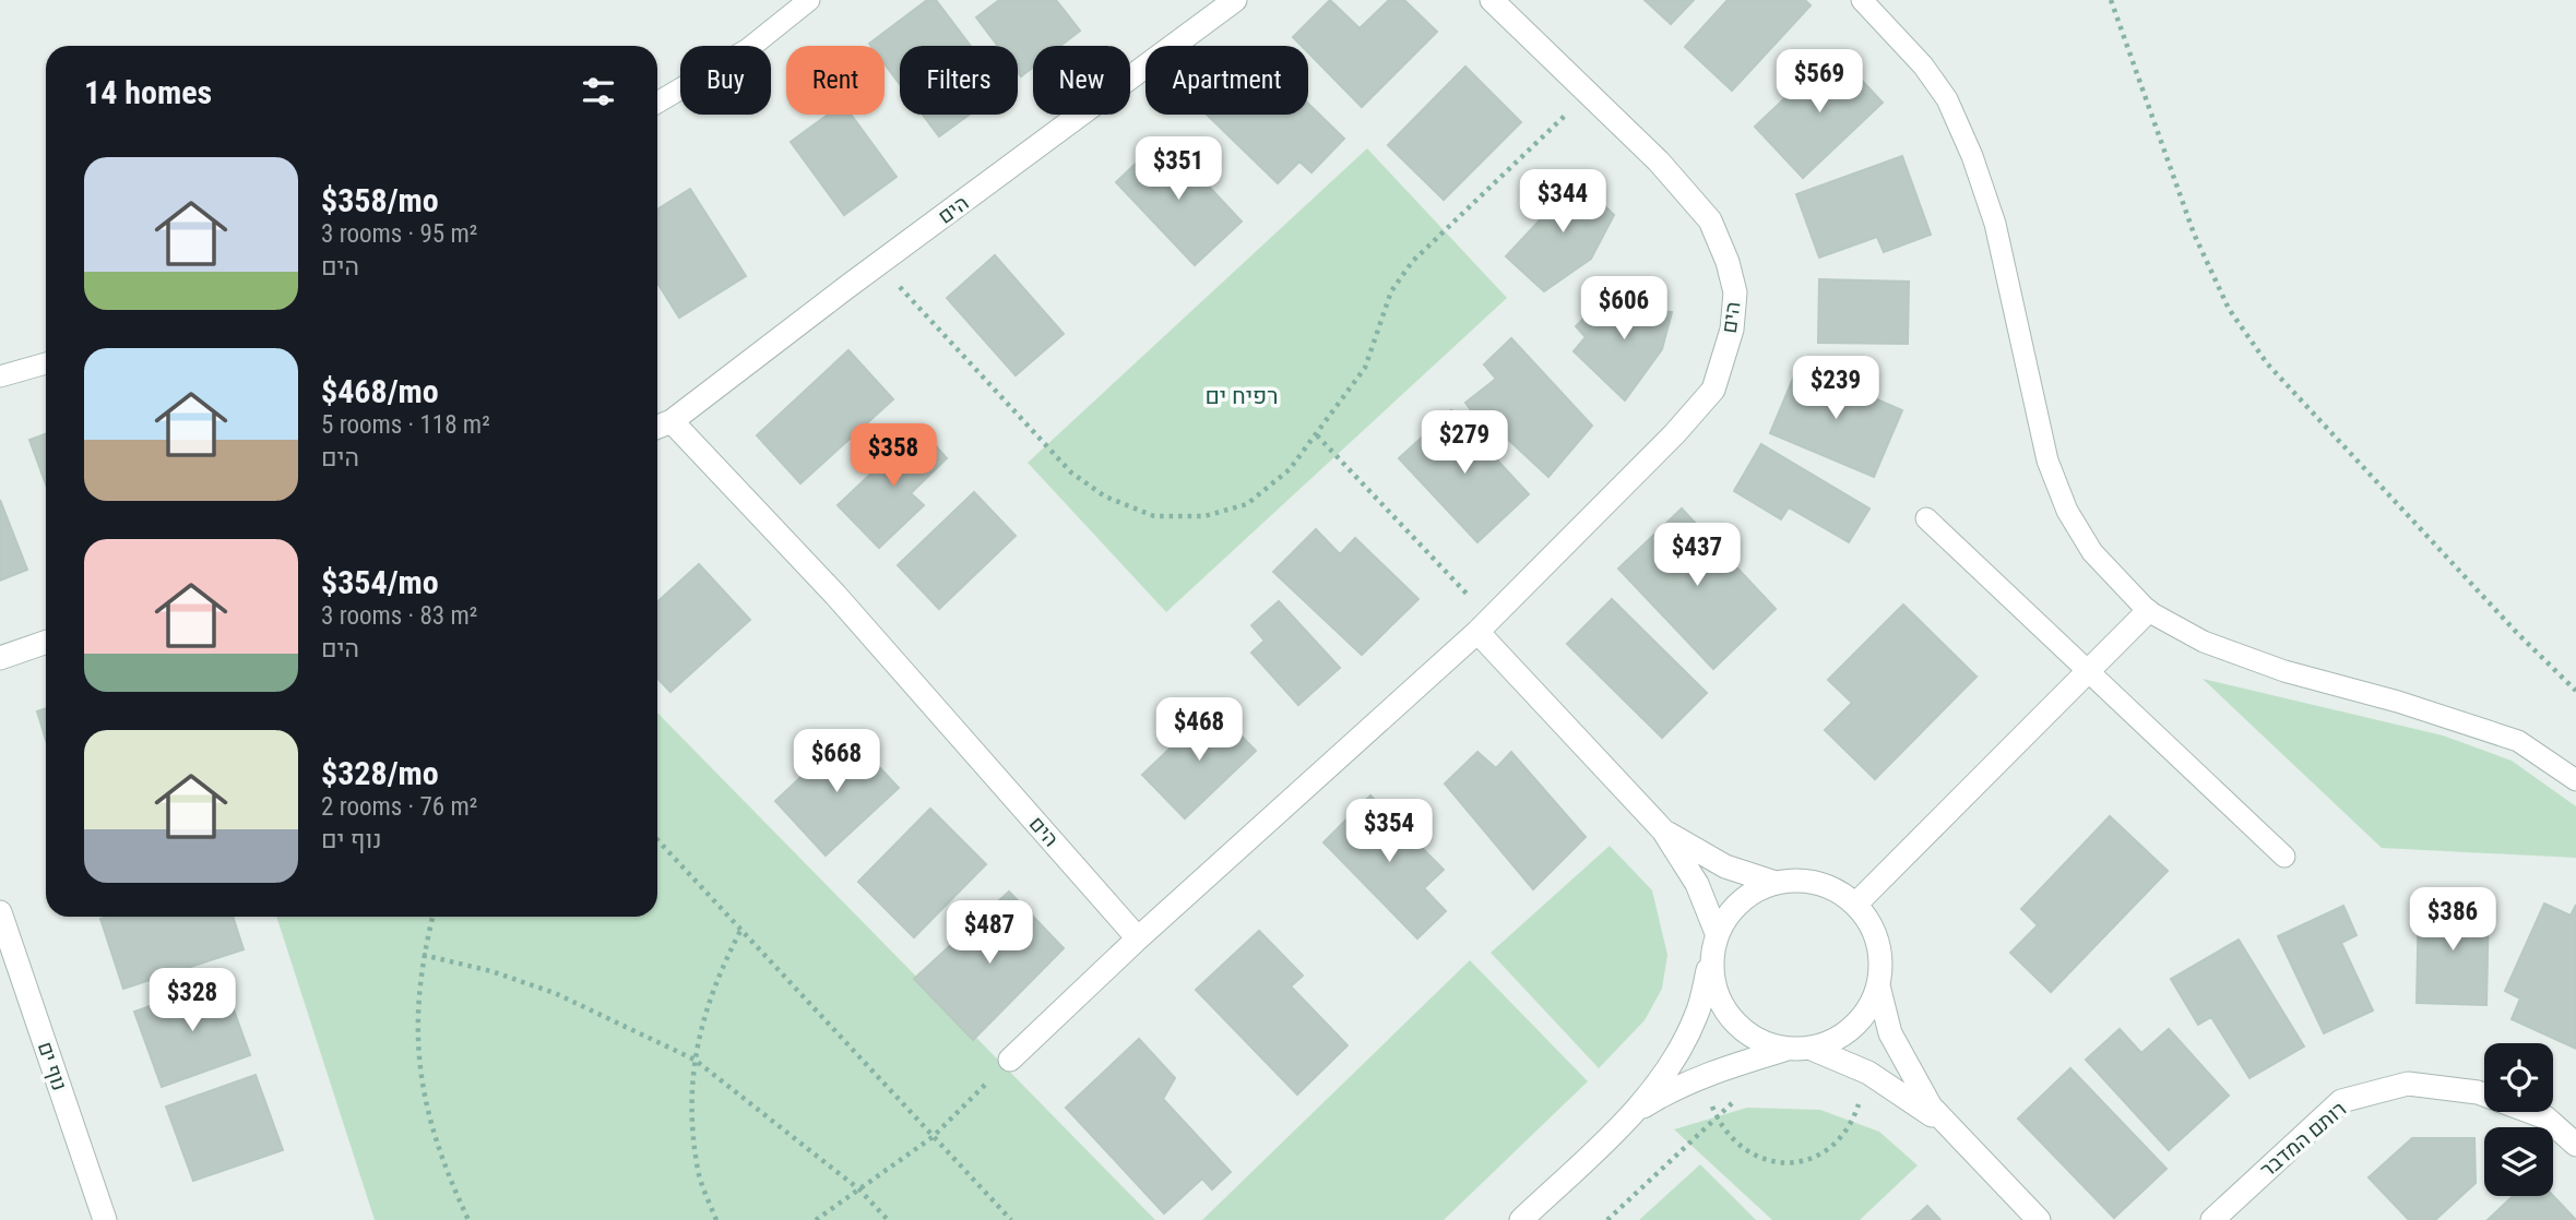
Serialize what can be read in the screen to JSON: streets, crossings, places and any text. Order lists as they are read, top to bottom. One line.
{"streets":{"street":["הים","נוף ים","רותם המדבר"]},"districts":["רפיח ים"],"page":{"chip":["Buy","Rent","Filters","New","Apartment"],"heading":"14 homes","price":["$569","$351","$344","$606","$239","$279","$358","$437","$468","$668","$354","$386","$487","$328"],"list":[{"name":"$358/mo","note":"3 rooms · 95 m² · הים"},{"name":"$468/mo","note":"5 rooms · 118 m² · הים"},{"name":"$354/mo","note":"3 rooms · 83 m² · הים"},{"name":"$328/mo","note":"2 rooms · 76 m² · נוף ים"}]}}
